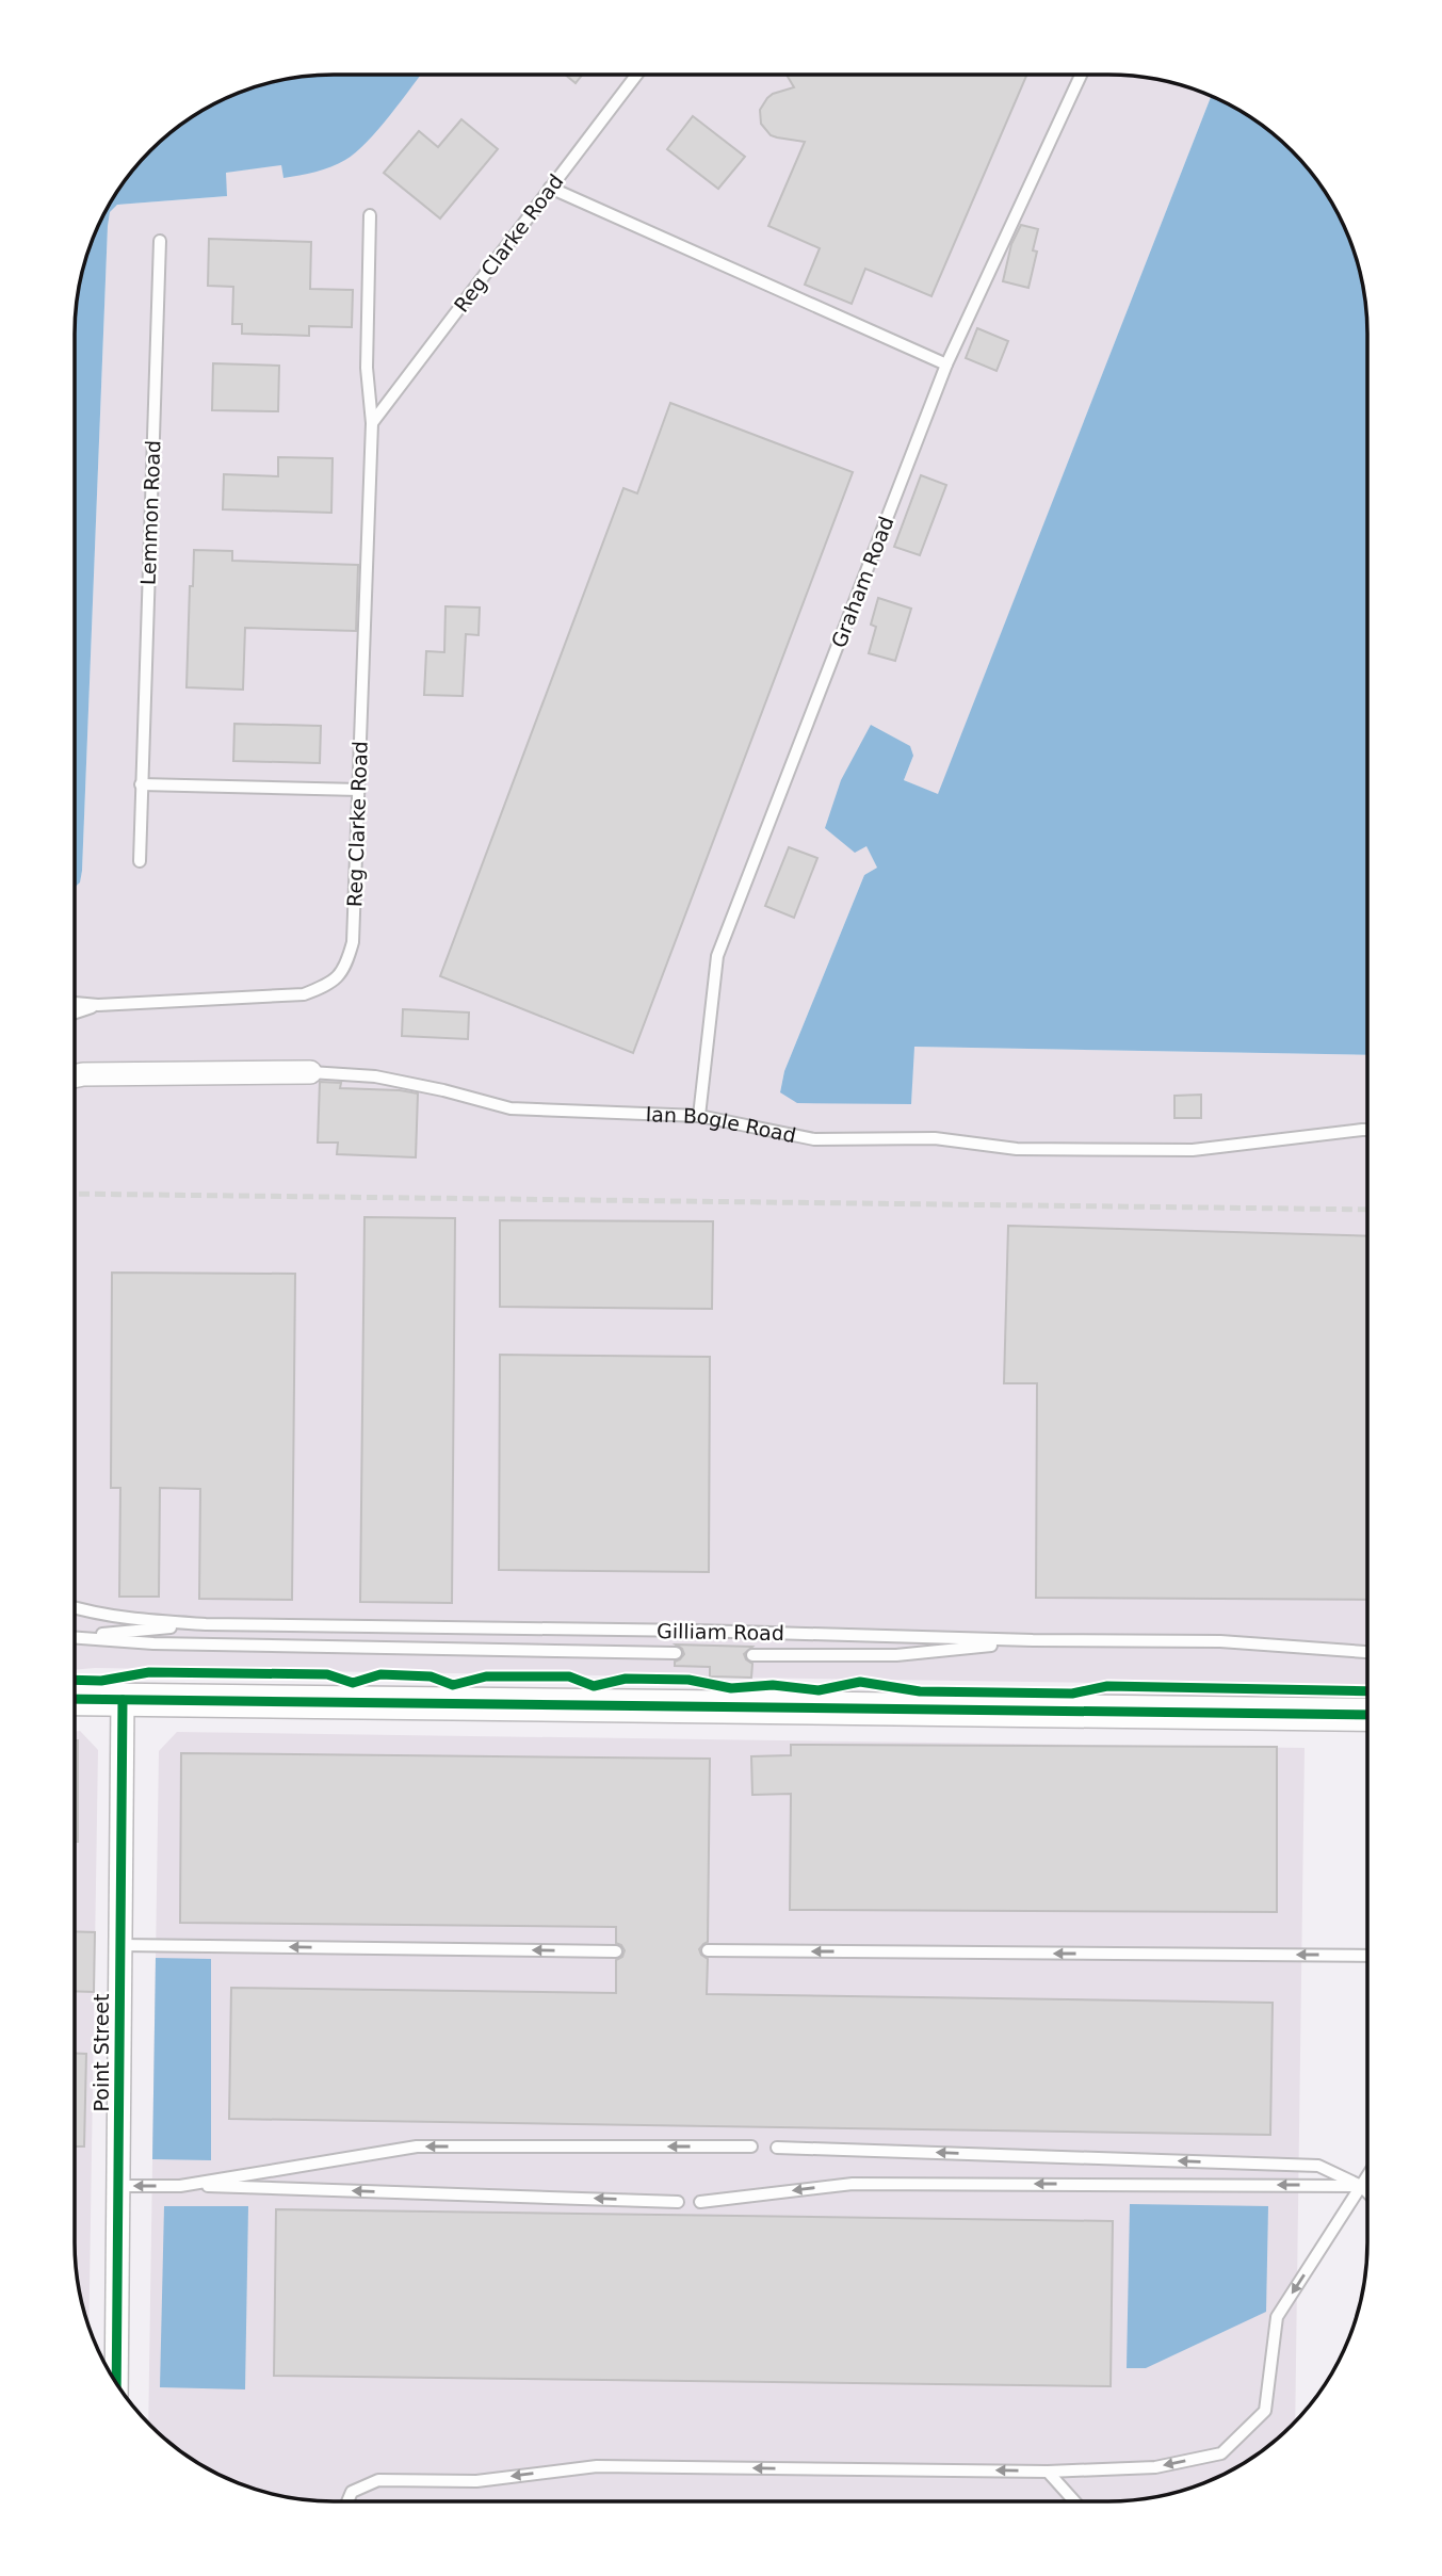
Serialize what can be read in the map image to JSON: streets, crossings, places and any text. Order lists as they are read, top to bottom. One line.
{"streets":{"street":["Ian Bogle Road","Point Street"],"lane":["Reg Clarke Road","Lemmon Road","Graham Road","Gilliam Road"]},"crossings":[["Graham Road","Ian Bogle Road"]]}
